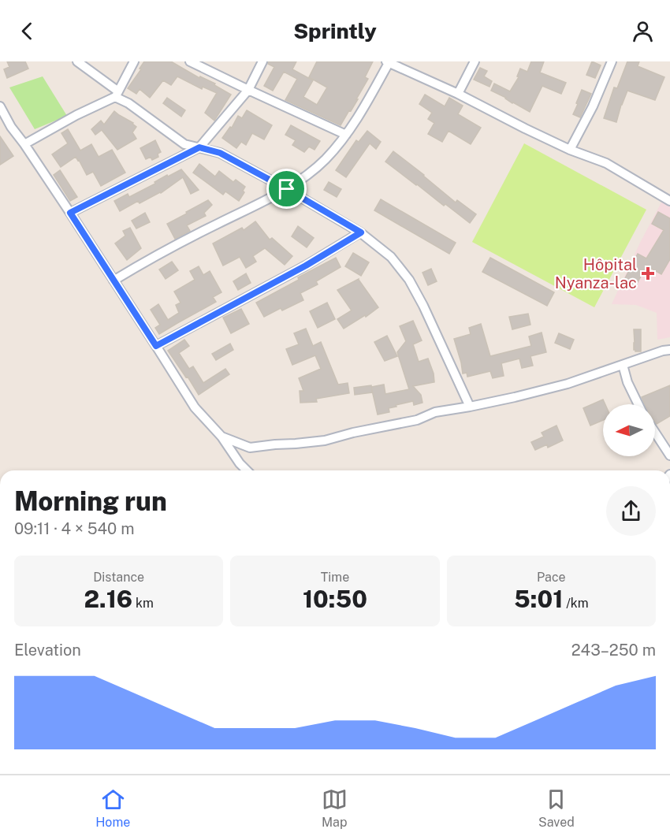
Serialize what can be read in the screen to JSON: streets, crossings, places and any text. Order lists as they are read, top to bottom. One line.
{"places":{"health":["Hôpital Nyanza-lac"]},"north":"left","page":{"header":"Sprintly","heading":["Morning run","09:11 · 4 × 540 m"],"stats":[["Distance","2.16 km"],["Time","10:50"],["Pace","5:01 /km"]],"chart":["Elevation","243–250 m"],"tabs":["Home","Map","Saved"]}}
